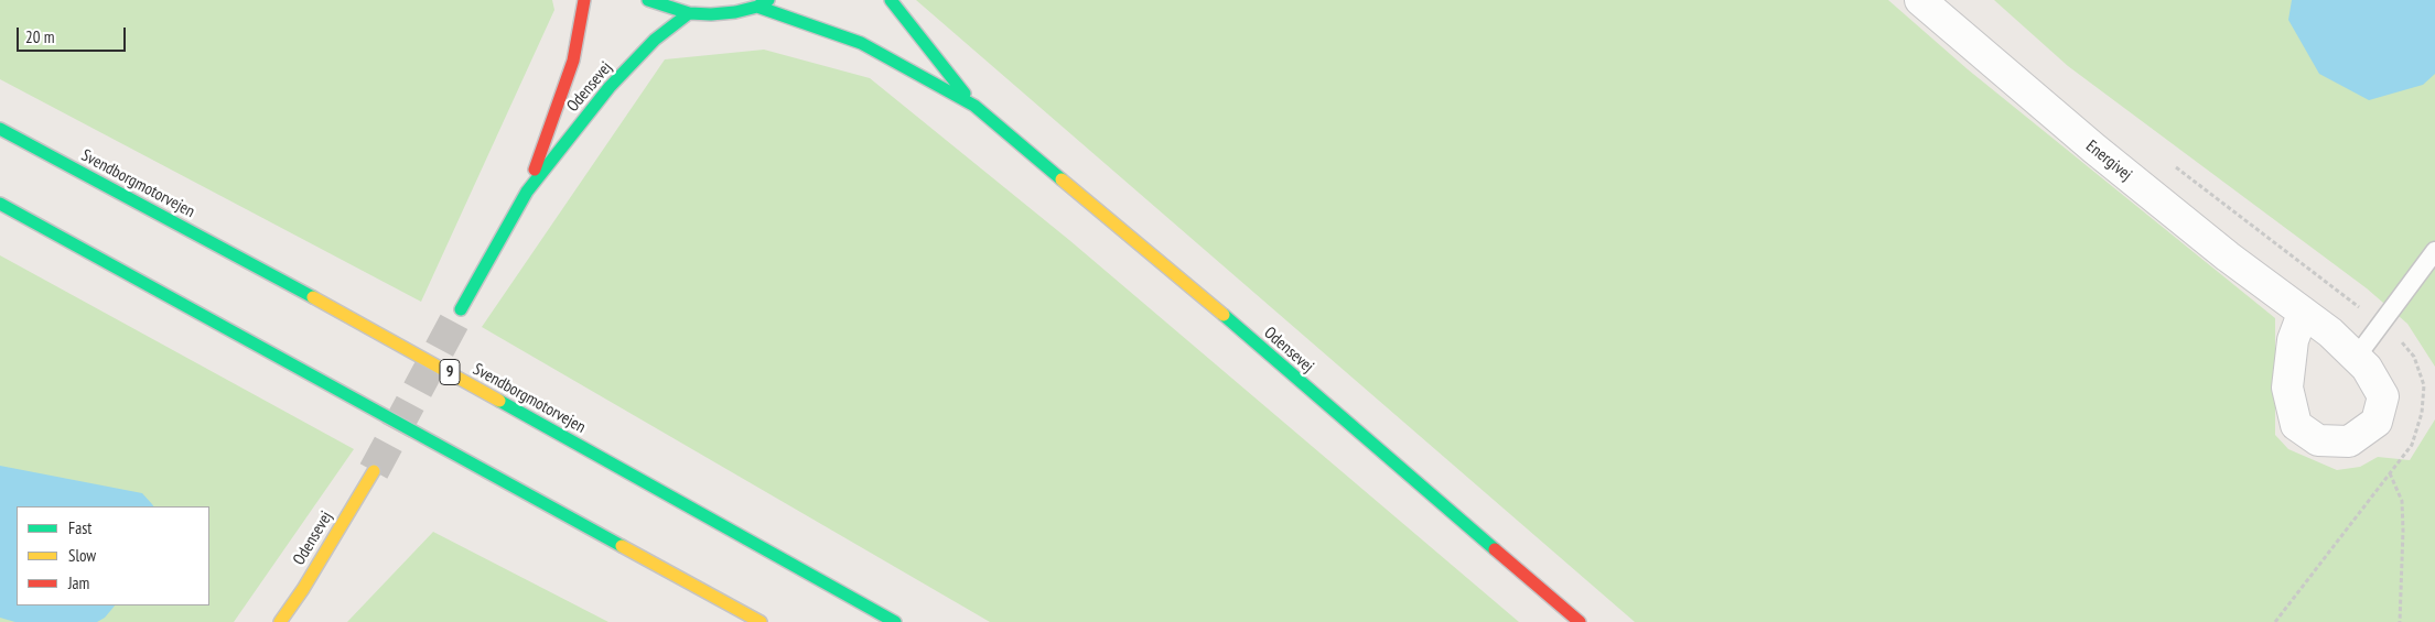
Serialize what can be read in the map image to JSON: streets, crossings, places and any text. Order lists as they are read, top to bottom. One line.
{"streets":{"main road":["Odensevej","Svendborgmotorvejen","9"],"street":["Energivej"]},"legend":["Fast","Slow","Jam"],"scale_bar":"20 m"}
